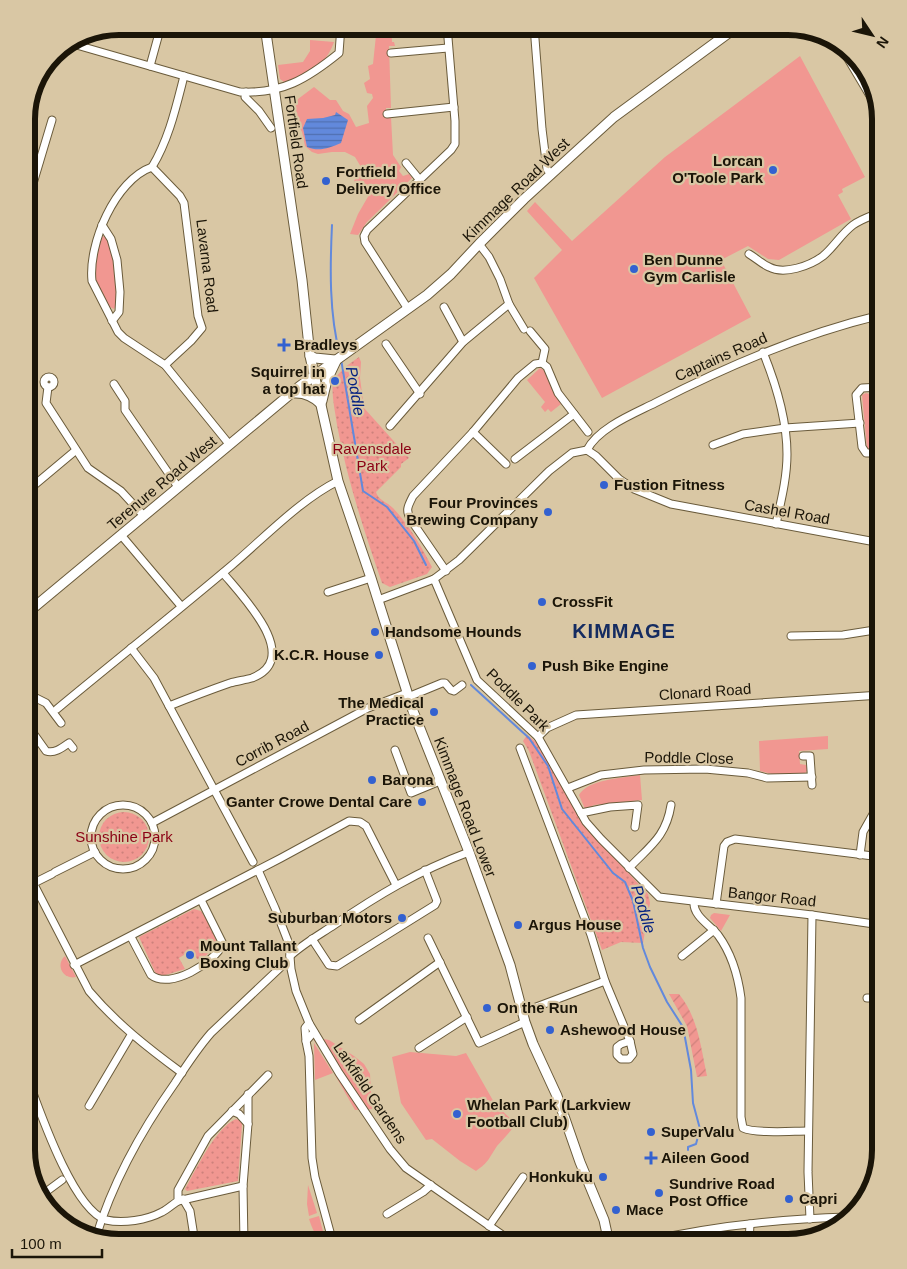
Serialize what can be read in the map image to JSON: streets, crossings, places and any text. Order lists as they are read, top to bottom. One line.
{"streets":{"main road":["Fortfield Road","Kimmage Road West","Terenure Road West","Kimmage Road Lower"],"street":["Lavarna Road","Captains Road","Cashel Road","Clonard Road","Poddle Park","Corrib Road","Poddle Close","Bangor Road","Larkfield Gardens"]},"crossings":[["Fortfield Road","Kimmage Road West"],["Fortfield Road","Terenure Road West"],["Fortfield Road","Kimmage Road Lower"],["Kimmage Road West","Terenure Road West"],["Kimmage Road West","Kimmage Road Lower"],["Captains Road","Cashel Road"],["Terenure Road West","Kimmage Road Lower"],["Clonard Road","Poddle Park"],["Poddle Park","Poddle Close"],["Poddle Park","Bangor Road"],["Corrib Road","Kimmage Road Lower"]],"districts":["KIMMAGE"],"water":["Poddle"],"parks":["Ravensdale Park","Sunshine Park"],"places":{"other":["Lorcan O'Toole Park","Fortfield Delivery Office","Ben Dunne Gym Carlisle","Squirrel in a top hat","Fustion Fitness","Four Provinces Brewing Company","CrossFit","Handsome Hounds","K.C.R. House","Push Bike Engine","The Medical Practice","Barona","Ganter Crowe Dental Care","Suburban Motors","Argus House","Mount Tallant Boxing Club","On the Run","Ashewood House","Whelan Park (Larkview Football Club)","SuperValu","Honkuku","Sundrive Road Post Office","Capri","Mace"],"health":["Bradleys","Aileen Good"]},"scale_bar":"100 m","north":"bottom right"}
